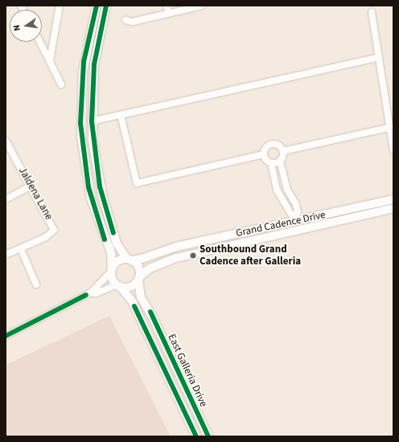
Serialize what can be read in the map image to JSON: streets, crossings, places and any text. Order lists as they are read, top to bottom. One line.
{"streets":{"main road":["Grand Cadence Drive","East Galleria Drive"],"street":["Jaldena Lane"]},"crossings":[["Grand Cadence Drive","East Galleria Drive"]],"places":["Southbound Grand Cadence after Galleria"],"north":"left"}
